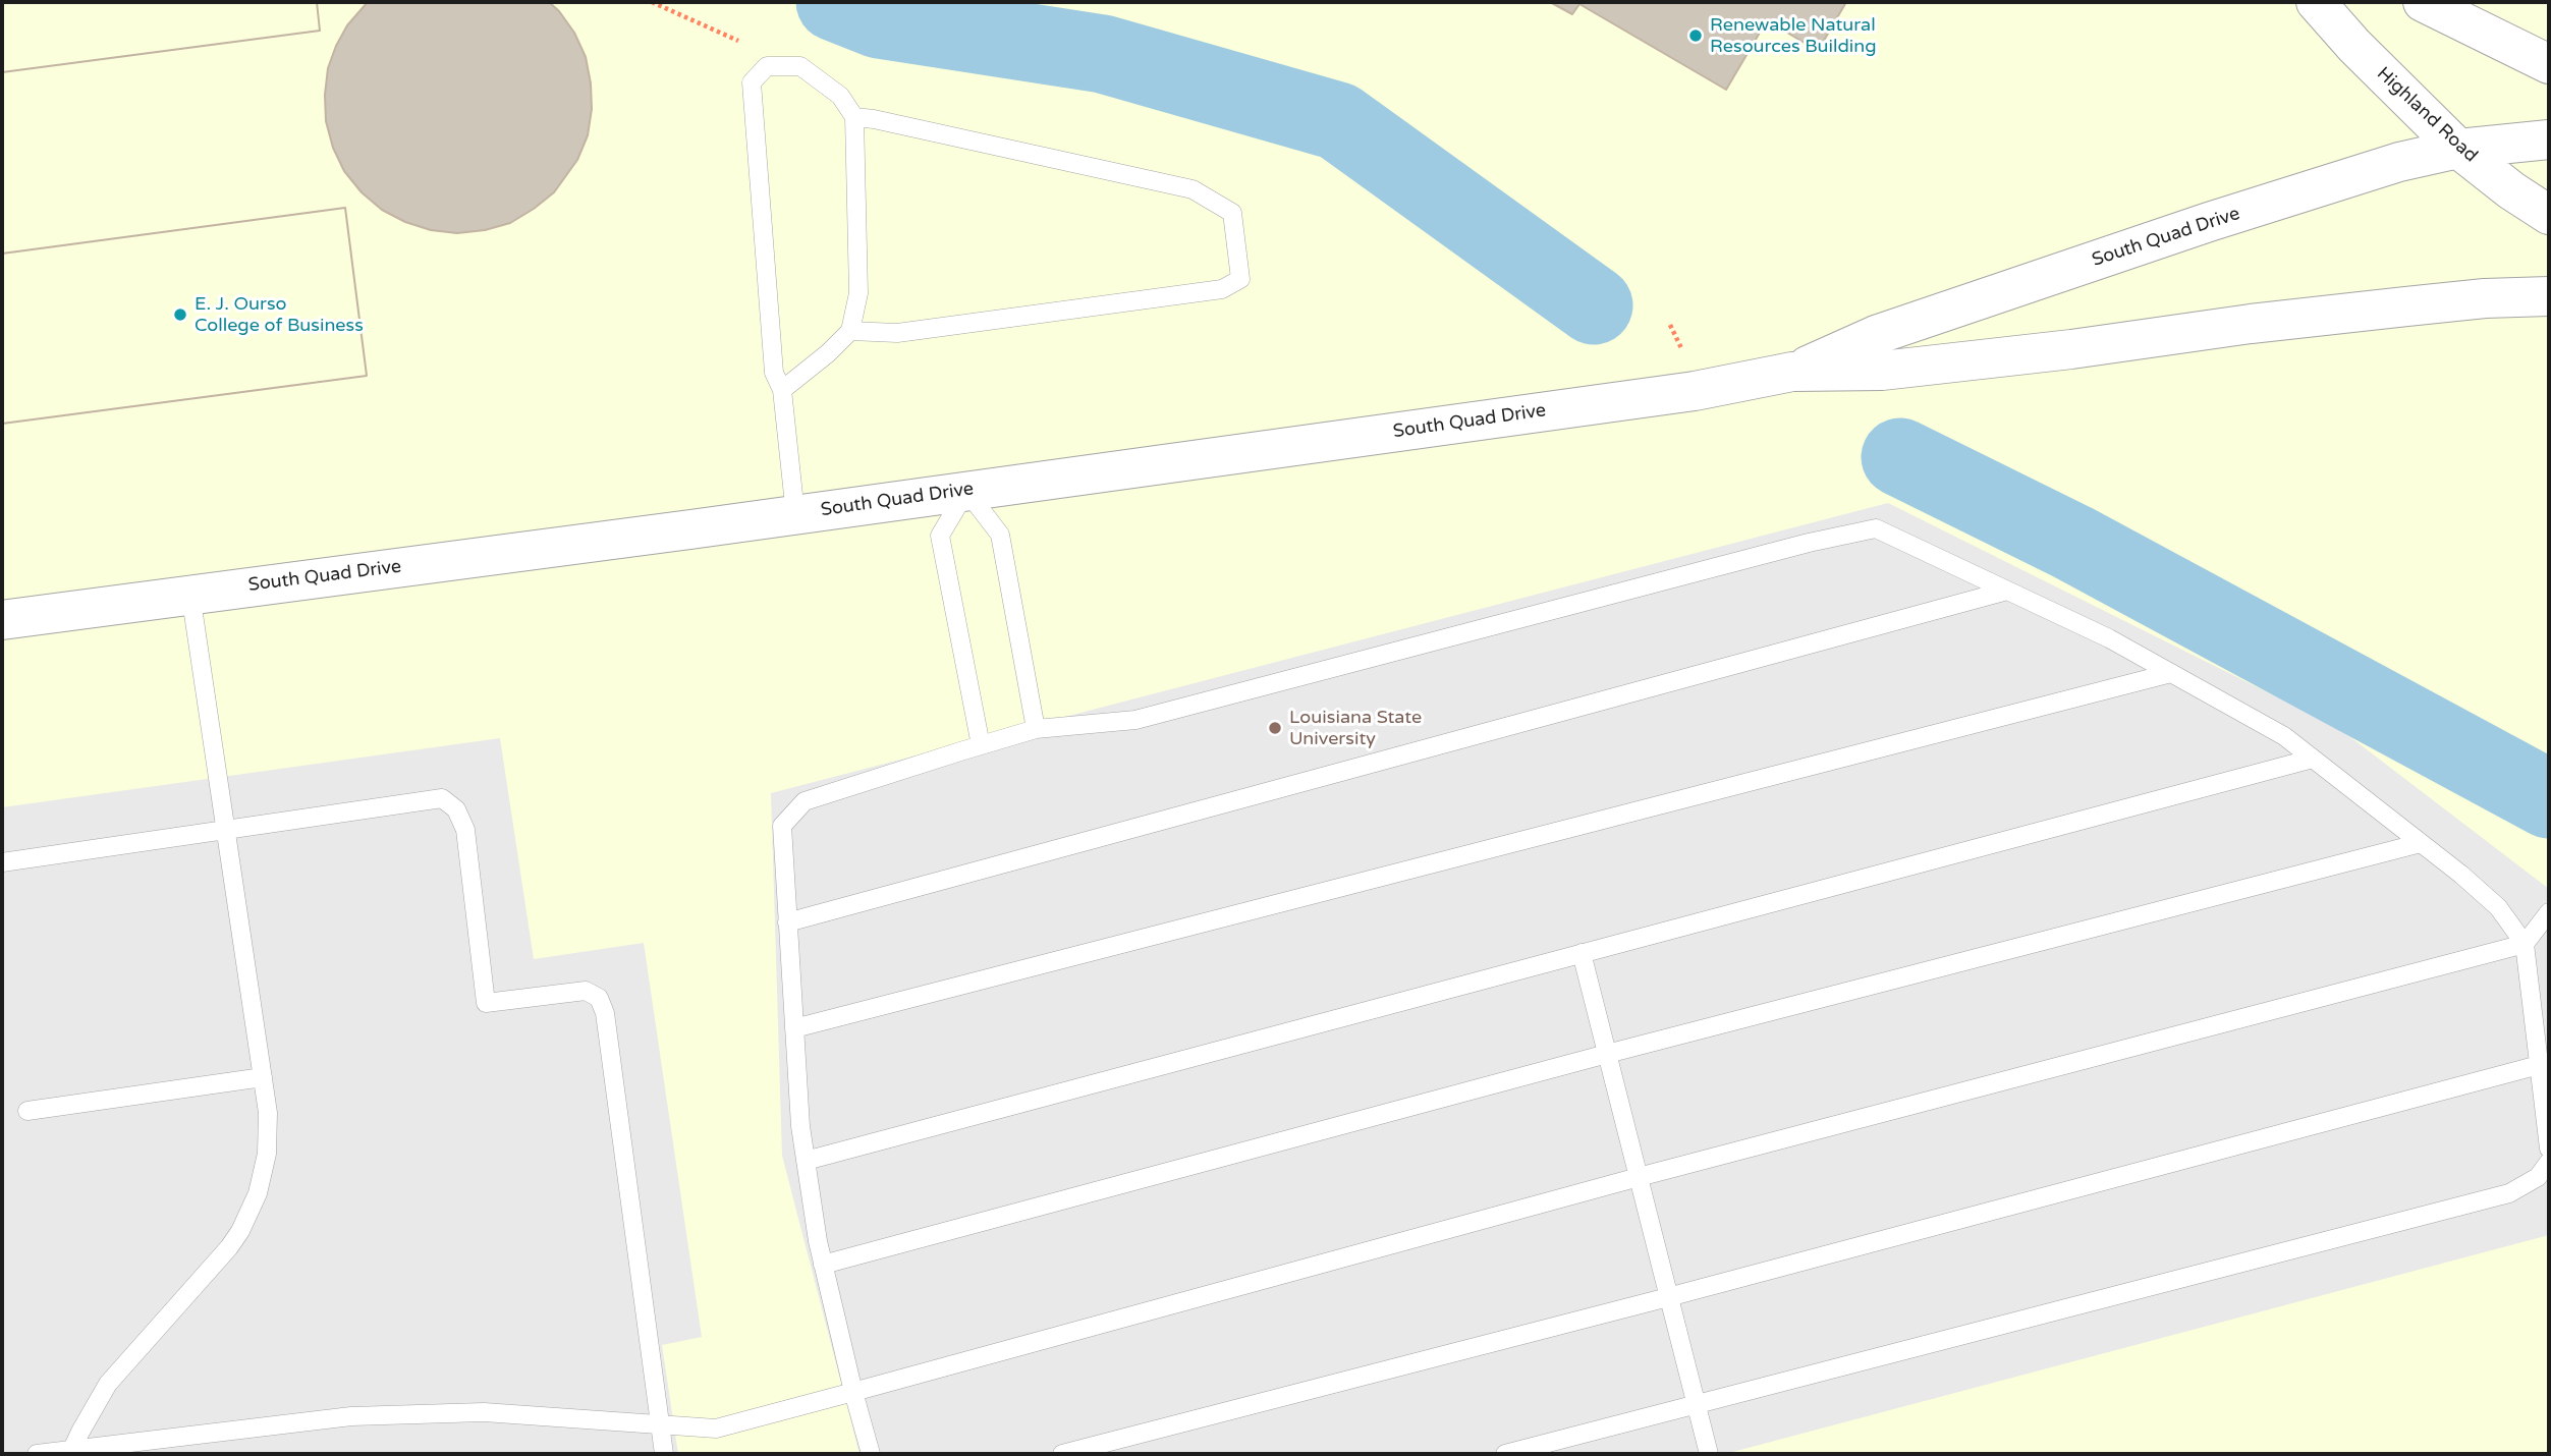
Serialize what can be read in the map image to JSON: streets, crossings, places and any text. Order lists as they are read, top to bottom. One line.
{"streets":{"street":["Highland Road","South Quad Drive"]},"crossings":[["Highland Road","South Quad Drive"]],"places":["Renewable Natural Resources Building","E. J. Ourso College of Business","Louisiana State University"]}
